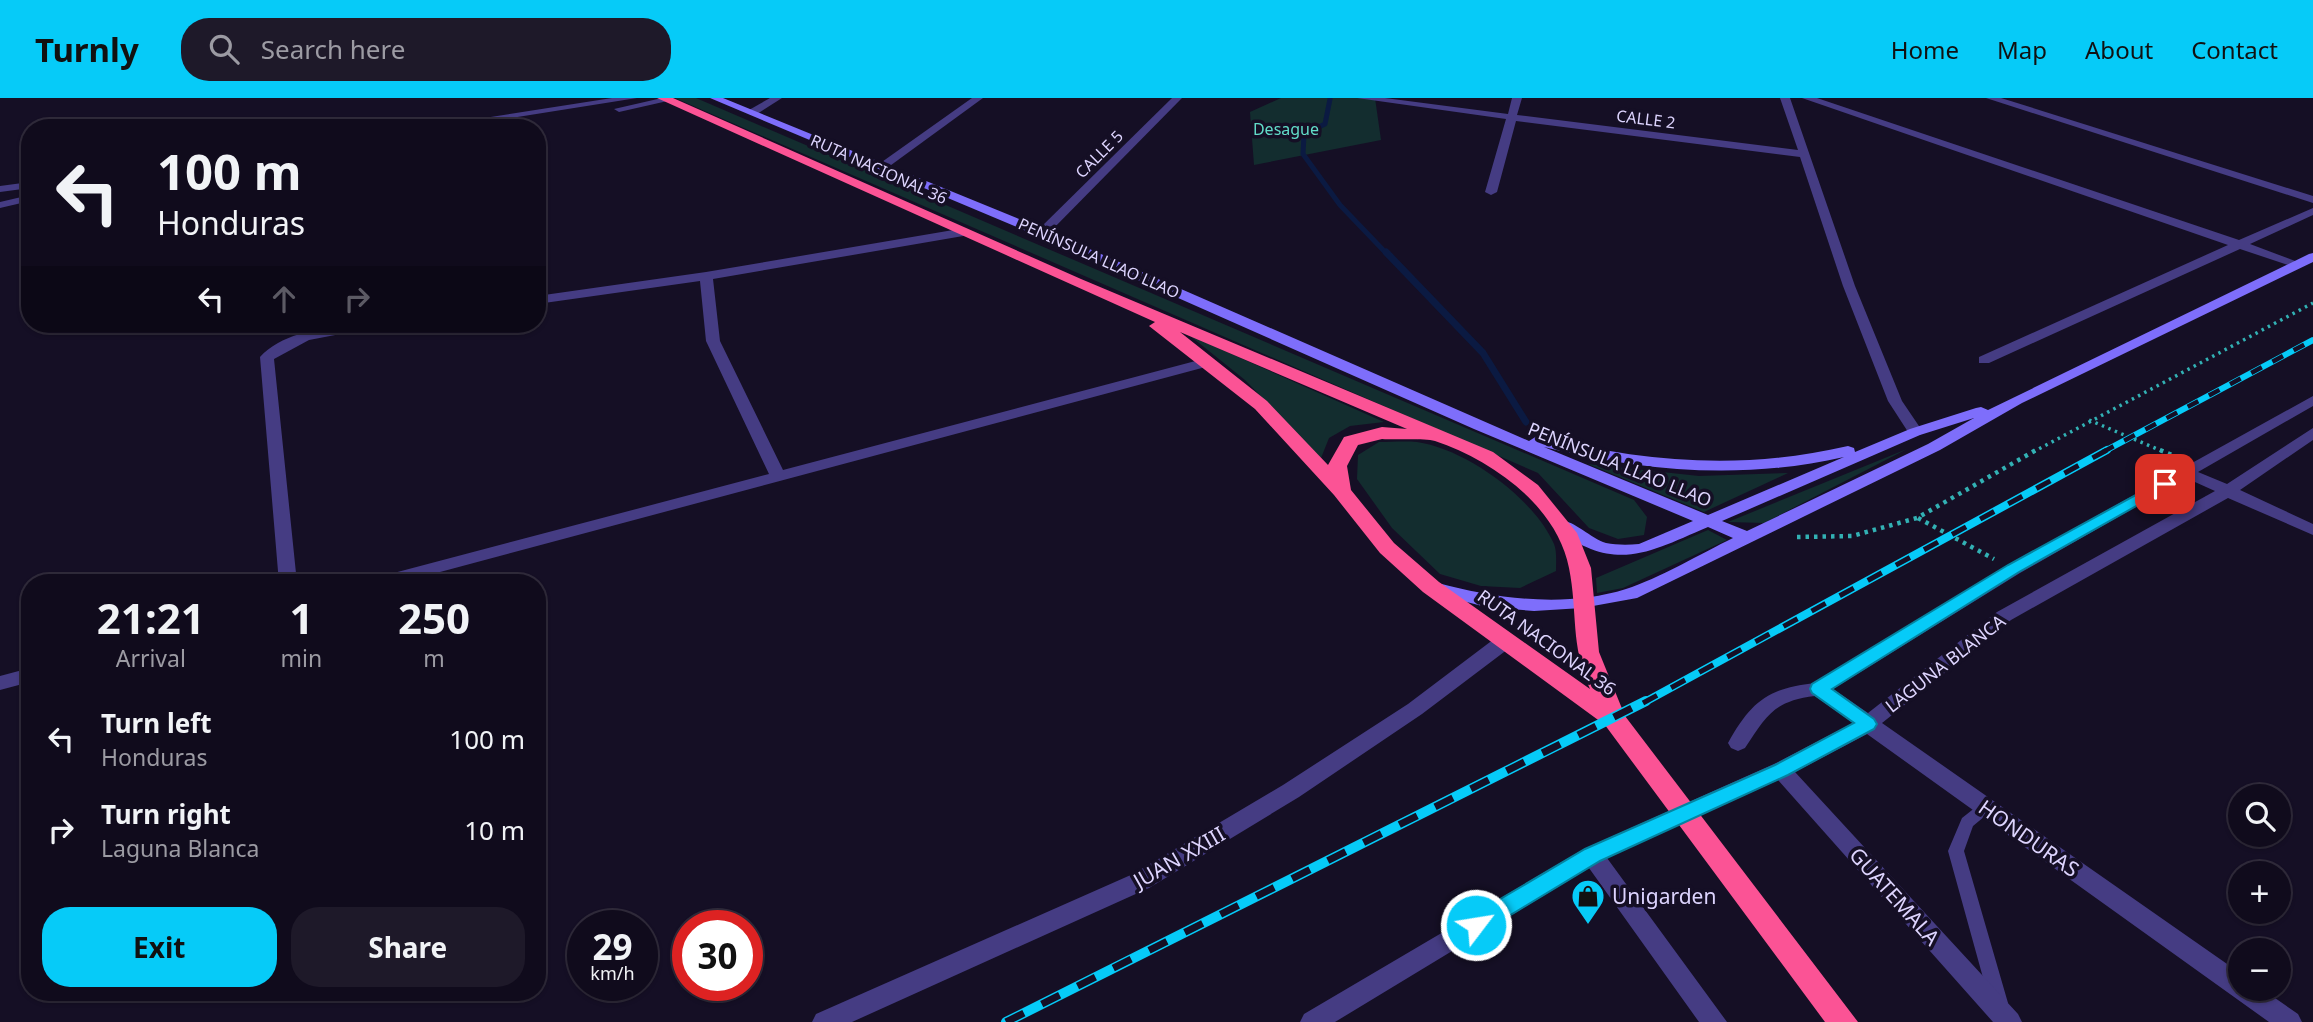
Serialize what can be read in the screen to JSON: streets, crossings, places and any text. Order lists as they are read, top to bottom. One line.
{"streets":{"highway":["RUTA NACIONAL 36"],"main road":["PENÍNSULA LLAO LLAO"],"street":["CALLE 2","CALLE 5","LAGUNA BLANCA","HONDURAS","JUAN XXIII","GUATEMALA"]},"crossings":[["CALLE 5","PENÍNSULA LLAO LLAO"],["RUTA NACIONAL 36","JUAN XXIII"],["LAGUNA BLANCA","HONDURAS"],["LAGUNA BLANCA","GUATEMALA"]],"parks":["Desague"],"places":{"shop":["Unigarden"]},"page":{"header":"Turnly","search":"Search here","nav":["Home","Map","About","Contact"],"turn":["100 m","Honduras"],"eta":["21:21","Arrival","1","min","250","m"],"list":[{"name":"Turn left","note":"Honduras","value":"100 m"},{"name":"Turn right","note":"Laguna Blanca","value":"10 m"}],"map_buttons":["+","−"],"buttons":["Exit","Share"],"speed":"29 km/h","limit":"30"}}
